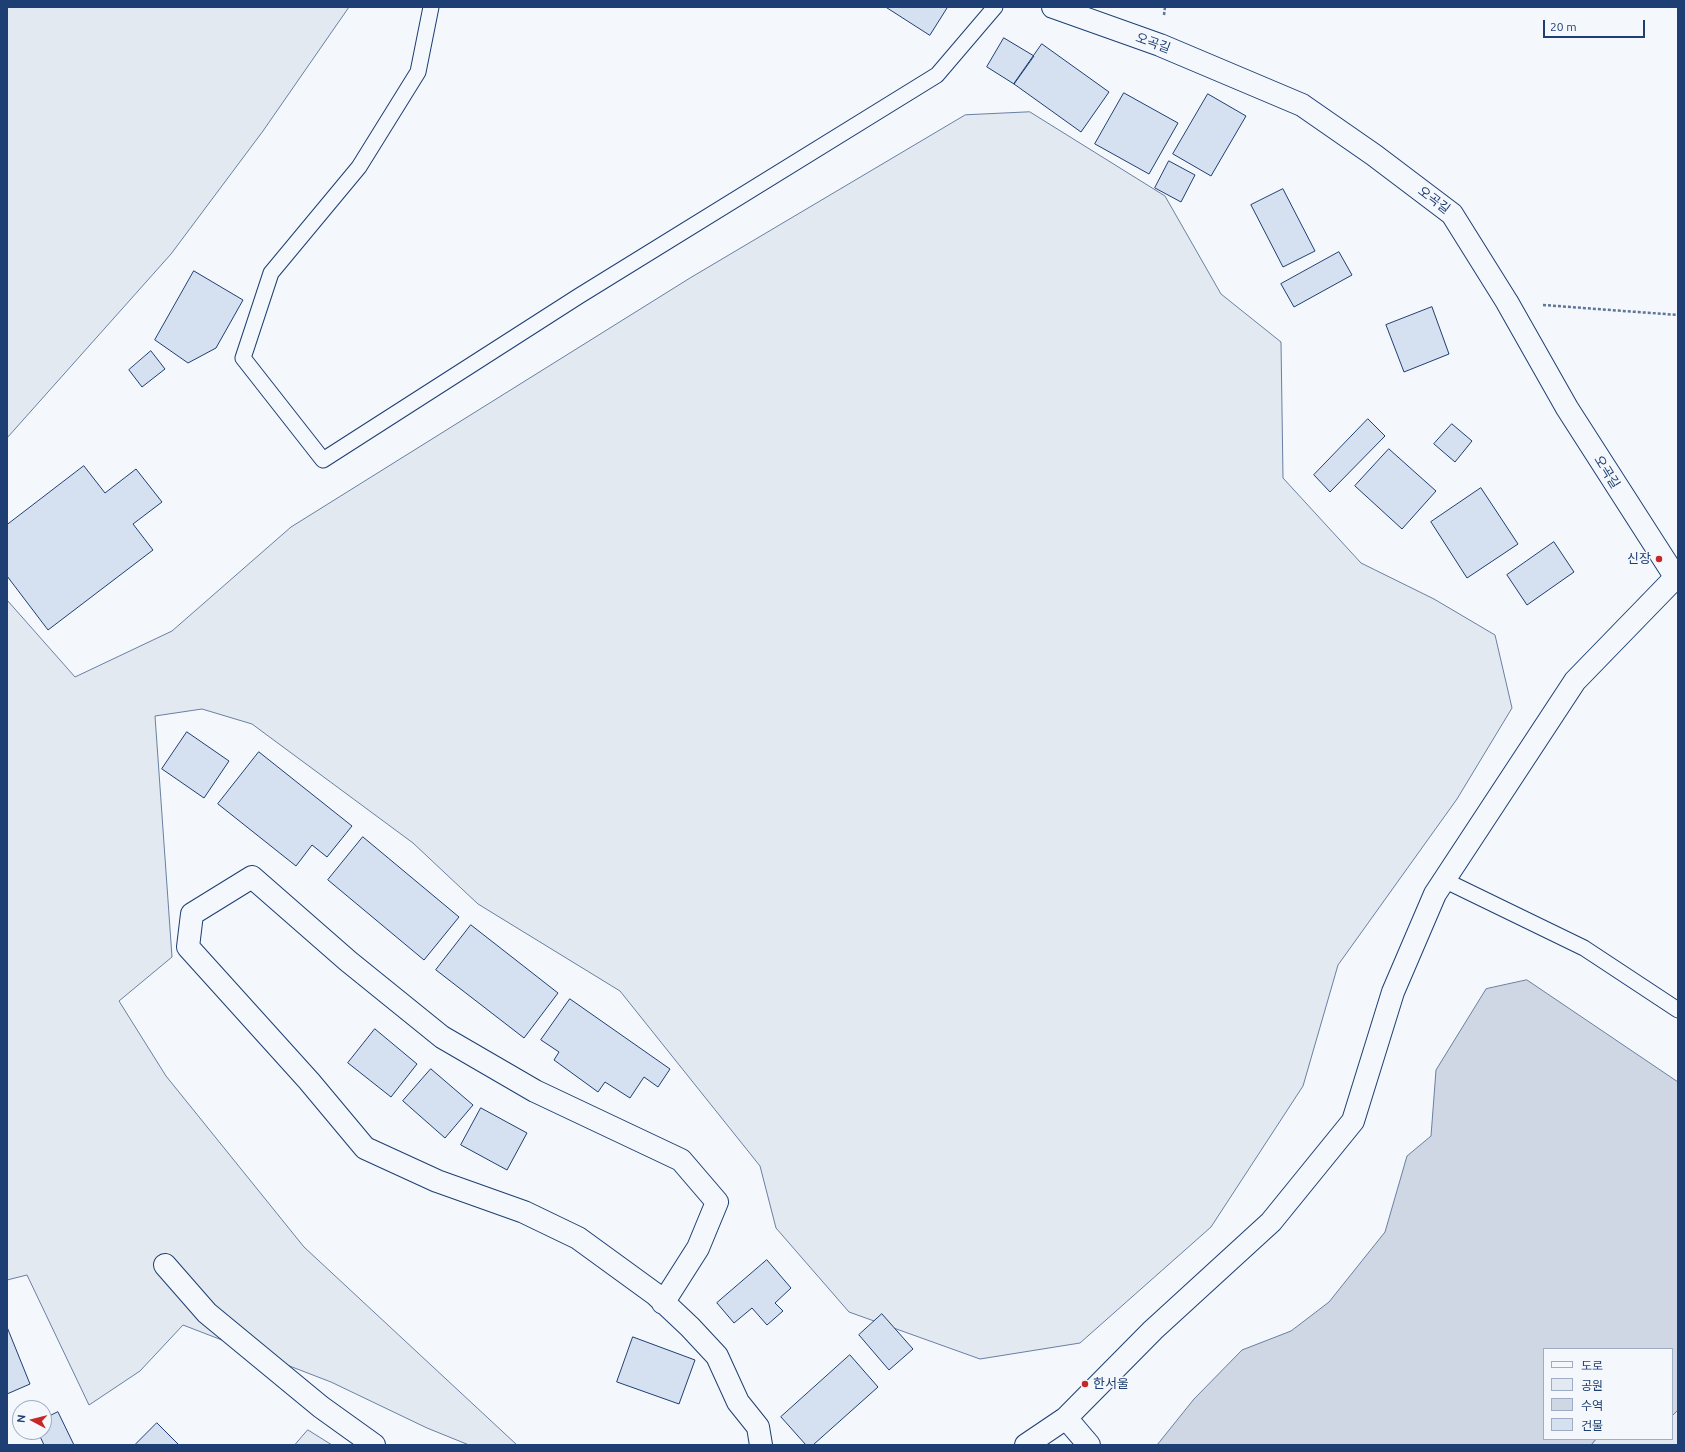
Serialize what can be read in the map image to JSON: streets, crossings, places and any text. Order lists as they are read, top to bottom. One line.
{"streets":{"street":["오곡길"]},"places":["신장","한서울"],"legend":["도로","공원","수역","건물"],"scale_bar":"20 m","north":"left"}
